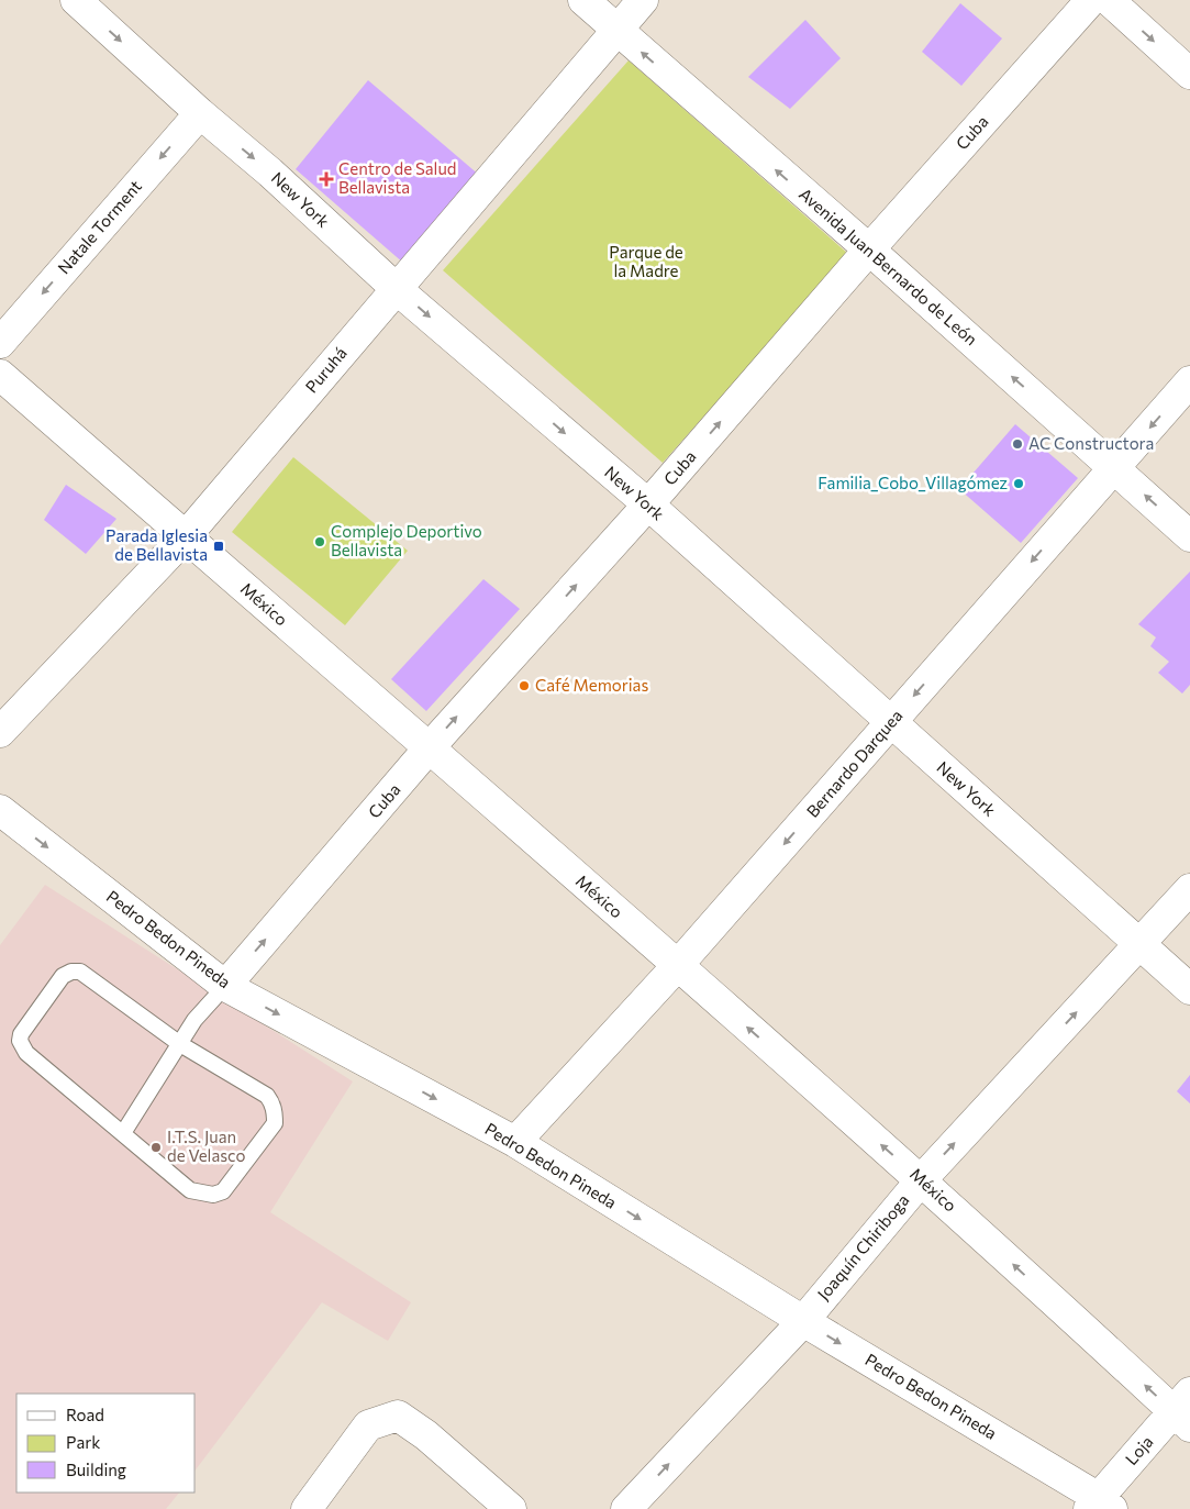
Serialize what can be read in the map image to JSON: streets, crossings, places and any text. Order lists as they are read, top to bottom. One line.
{"streets":{"street":["Cuba","New York","Natale Torment","Avenida Juan Bernardo de León","Puruhá","México","Bernardo Darquea","Pedro Bedon Pineda","Joaquín Chiriboga","Loja"]},"crossings":[["Cuba","New York"],["Cuba","Avenida Juan Bernardo de León"],["Cuba","México"],["Cuba","Pedro Bedon Pineda"],["New York","Natale Torment"],["New York","Puruhá"],["New York","Bernardo Darquea"],["New York","Joaquín Chiriboga"],["Avenida Juan Bernardo de León","Puruhá"],["Avenida Juan Bernardo de León","Bernardo Darquea"],["Puruhá","México"],["México","Bernardo Darquea"],["México","Joaquín Chiriboga"],["México","Loja"],["Bernardo Darquea","Pedro Bedon Pineda"],["Pedro Bedon Pineda","Joaquín Chiriboga"],["Pedro Bedon Pineda","Loja"]],"one_way":["Cuba","New York","Natale Torment","Avenida Juan Bernardo de León","México","Bernardo Darquea","Pedro Bedon Pineda","Joaquín Chiriboga"],"parks":["Parque de la Madre"],"places":{"health":["Centro de Salud Bellavista"],"other":["AC Constructora","Familia_Cobo_Villagómez","Complejo Deportivo Bellavista","Café Memorias","I.T.S. Juan de Velasco"],"transit":["Parada Iglesia de Bellavista"]},"legend":["Road","Park","Building"]}
